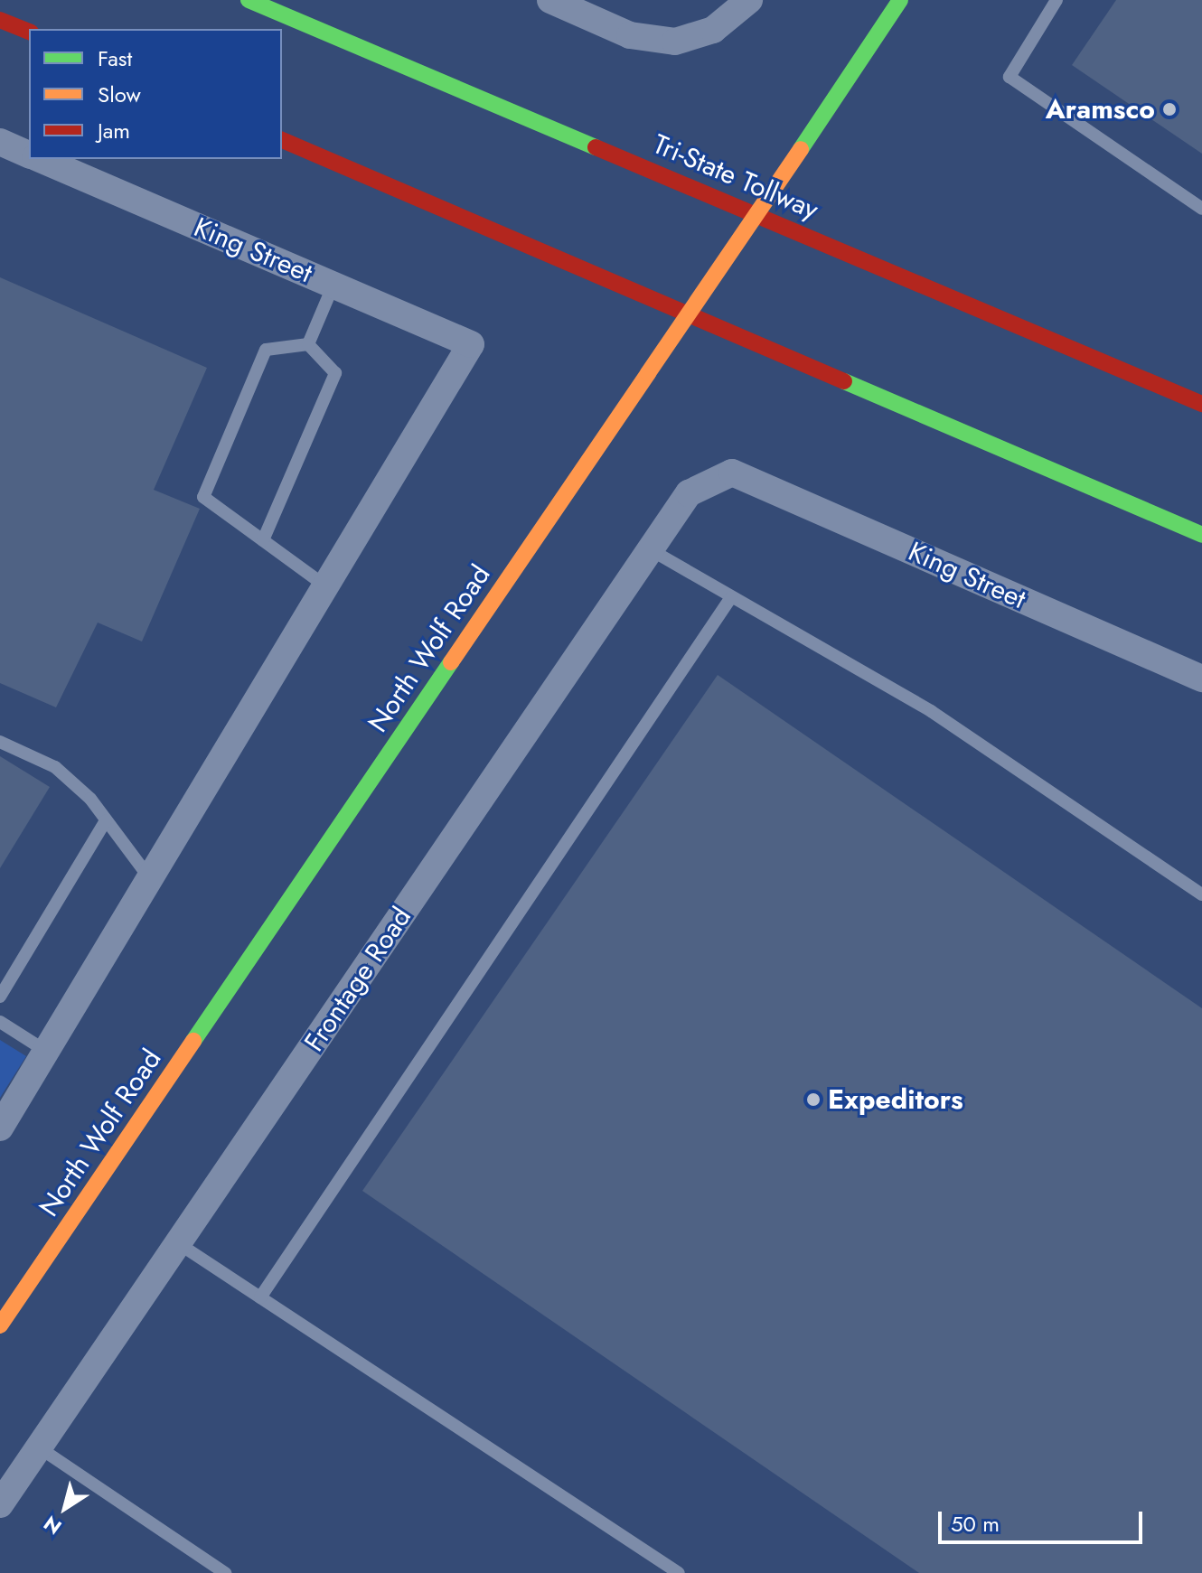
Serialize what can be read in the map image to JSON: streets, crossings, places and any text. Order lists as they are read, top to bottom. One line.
{"streets":{"main road":["Tri-State Tollway","North Wolf Road"],"street":["King Street","Frontage Road"]},"crossings":[["King Street","Frontage Road"]],"places":["Aramsco","Expeditors"],"legend":["Fast","Slow","Jam"],"scale_bar":"50 m","north":"bottom left"}
